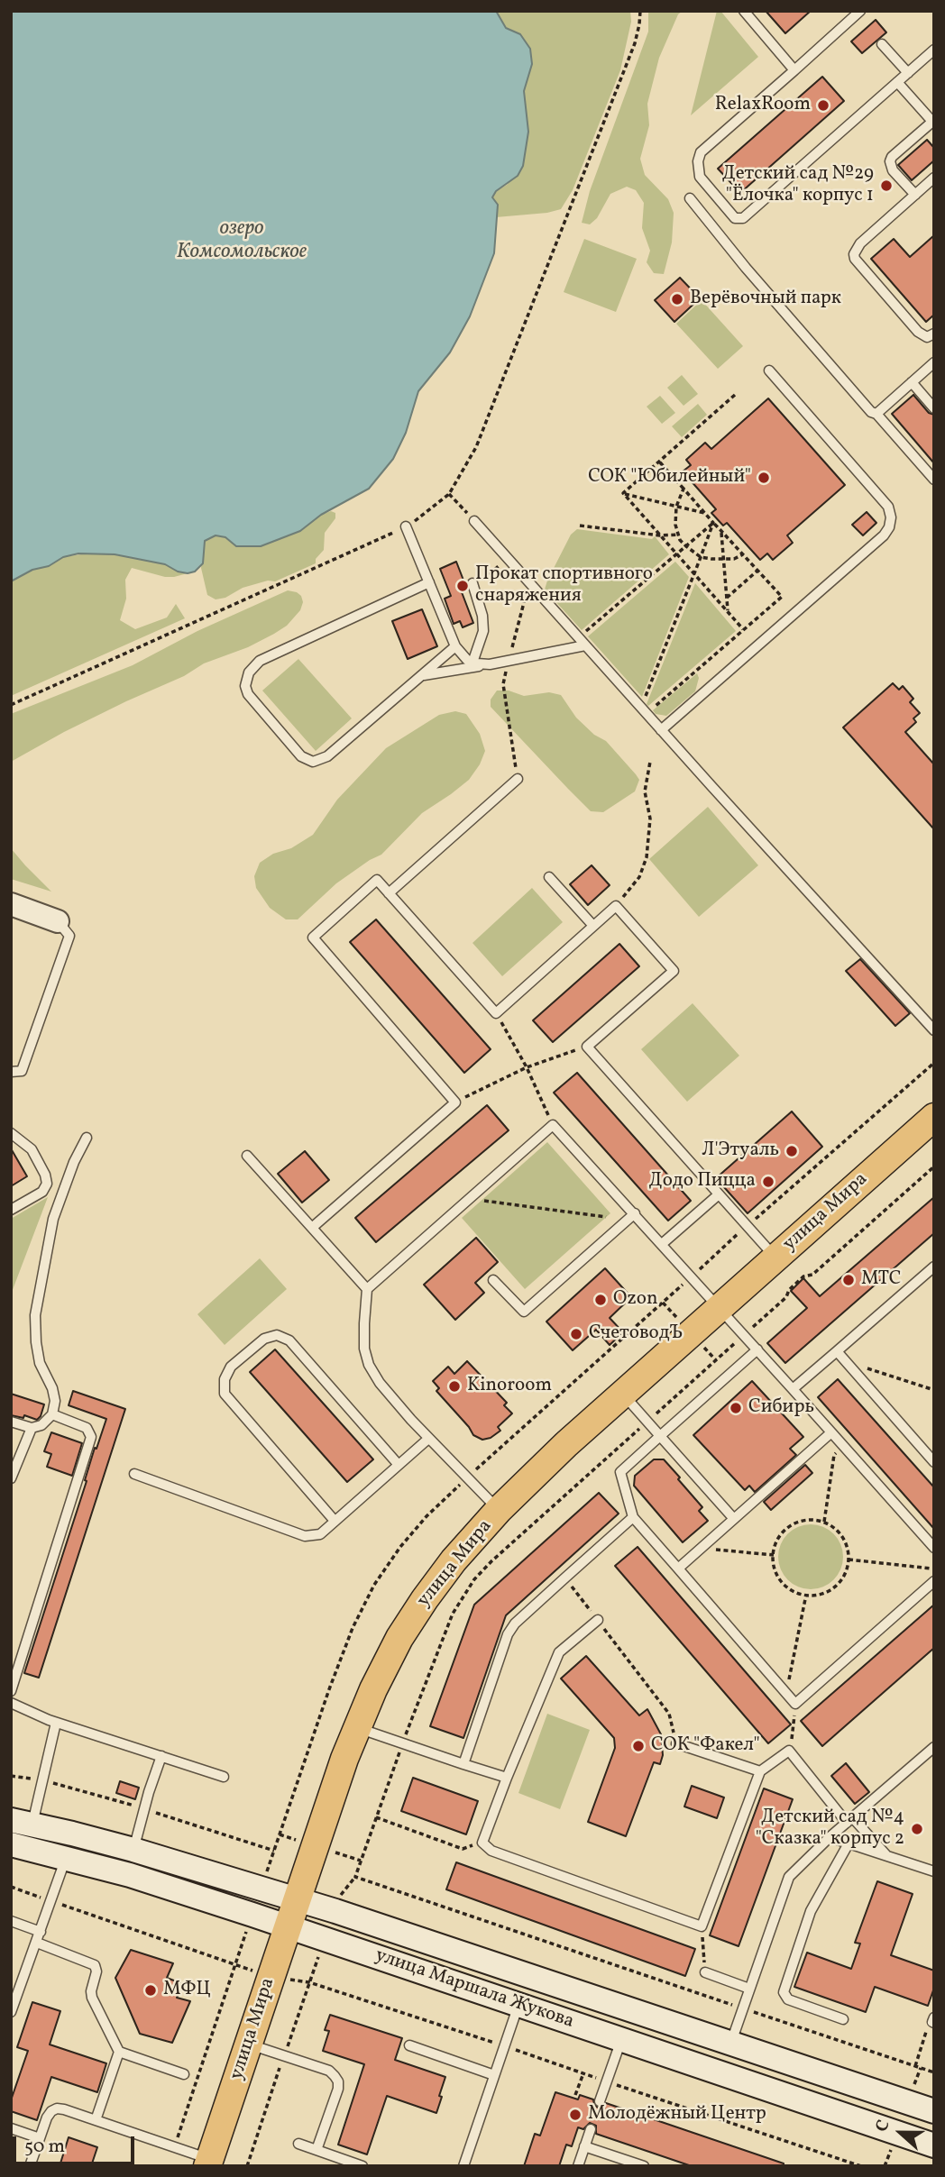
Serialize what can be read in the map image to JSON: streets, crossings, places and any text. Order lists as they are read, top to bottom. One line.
{"streets":{"main road":["улица Мира","улица Маршала Жукова"]},"crossings":[["улица Мира","улица Маршала Жукова"]],"water":["озеро Комсомольское"],"places":["RelaxRoom","Детский сад №29 \"Ёлочка\" корпус 1","Верёвочный парк","СОК \"Юбилейный\"","Прокат спортивного снаряжения","Л'Этуаль","Додо Пицца","МТС","Ozon","СчетоводЪ","Kinoroom","Сибирь","СОК \"Факел\"","Детский сад №4 \"Сказка\" корпус 2","МФЦ","Молодёжный Центр"],"scale_bar":"50 m","north":"left"}
